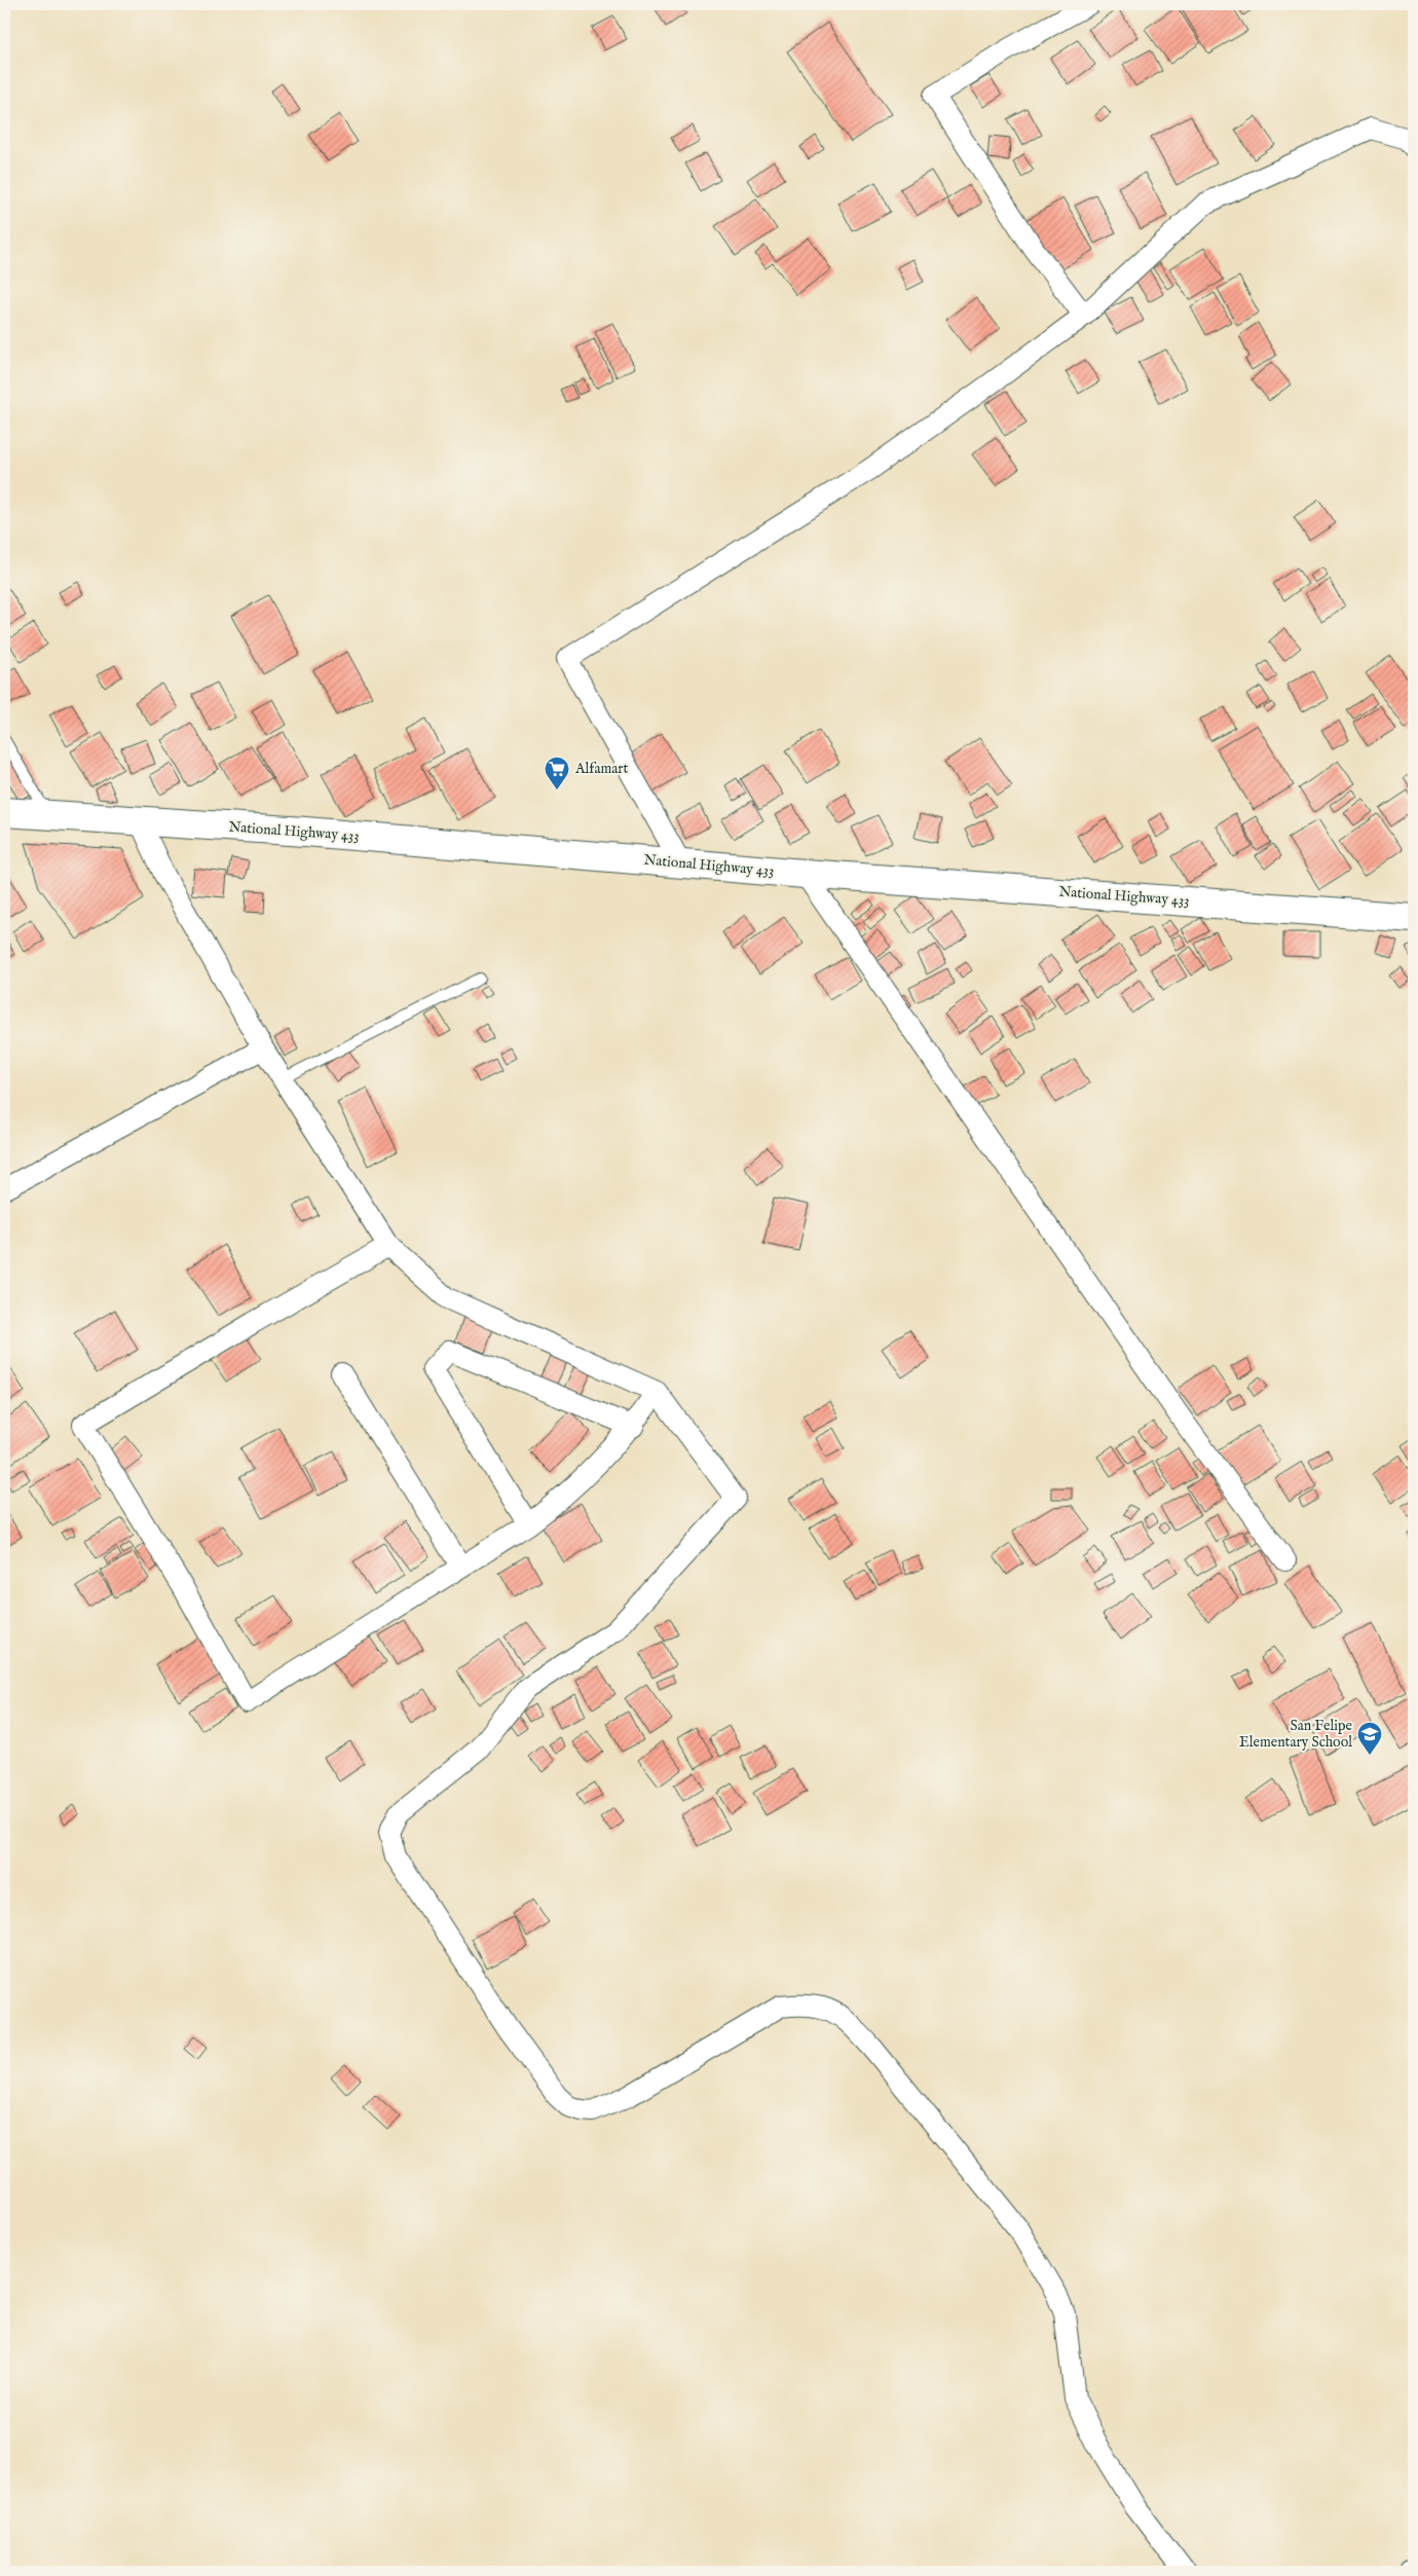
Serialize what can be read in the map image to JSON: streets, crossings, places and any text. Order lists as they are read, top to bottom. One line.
{"streets":{"main road":["National Highway 433"]},"places":{"supermarket":["Alfamart"],"school or university":["San Felipe Elementary School"]}}
